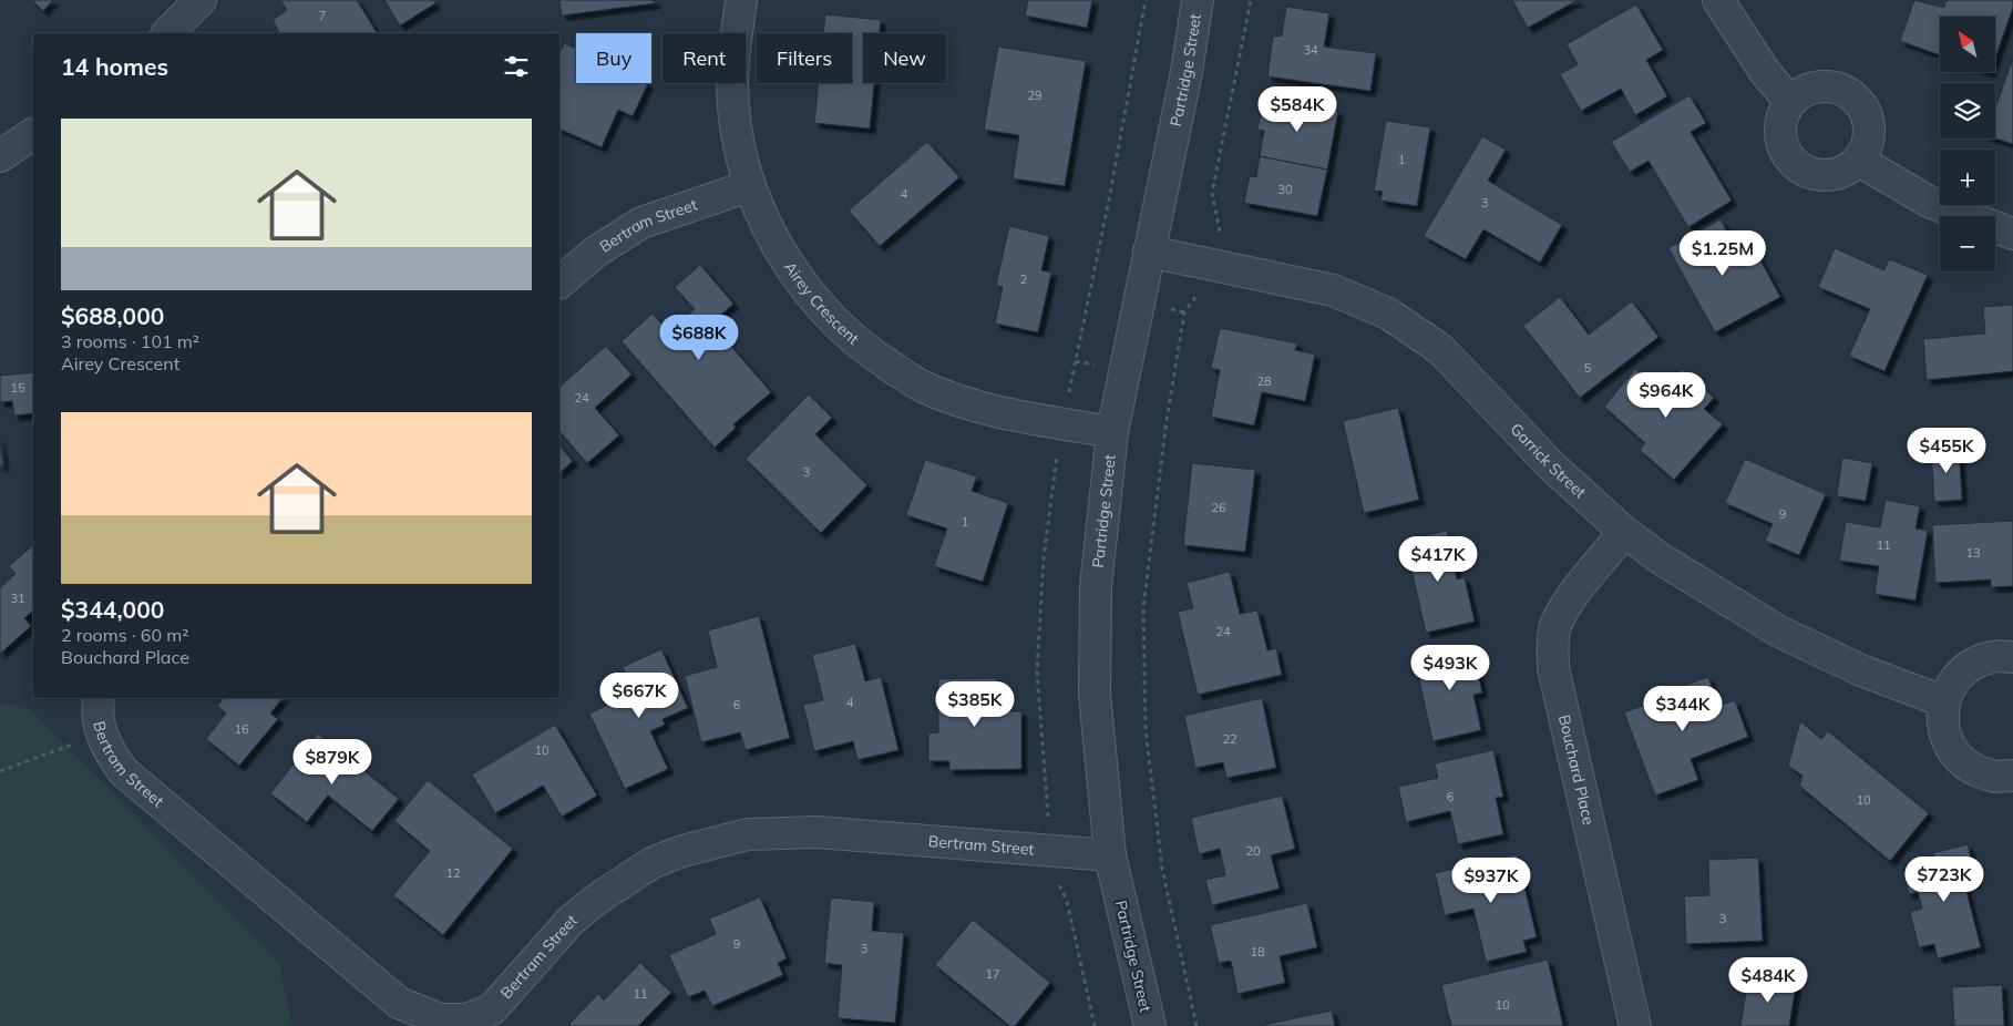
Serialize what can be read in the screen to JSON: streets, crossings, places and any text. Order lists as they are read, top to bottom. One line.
{"streets":{"street":["Partridge Street","Bertram Street","Airey Crescent","Garrick Street","Bouchard Place"]},"crossings":[["Partridge Street","Bertram Street"],["Partridge Street","Airey Crescent"],["Partridge Street","Garrick Street"],["Bertram Street","Airey Crescent"],["Garrick Street","Bouchard Place"]],"house_numbers":["7","34","29","1","30","4","3","2","5","28","15","24","3","26","9","1","11","13","31","24","4","6","16","22","10","6","10","20","12","3","9","3","18","17","11","10"],"north":"top left","page":{"map_buttons":["+","−"],"chip":["Buy","Rent","Filters","New"],"heading":"14 homes","price":["$584K","$1.25M","$688K","$964K","$455K","$417K","$493K","$667K","$385K","$344K","$879K","$723K","$937K","$484K"],"list":[{"name":"$688,000","note":"3 rooms · 101 m² · Airey Crescent"},{"name":"$344,000","note":"2 rooms · 60 m² · Bouchard Place"}]}}
